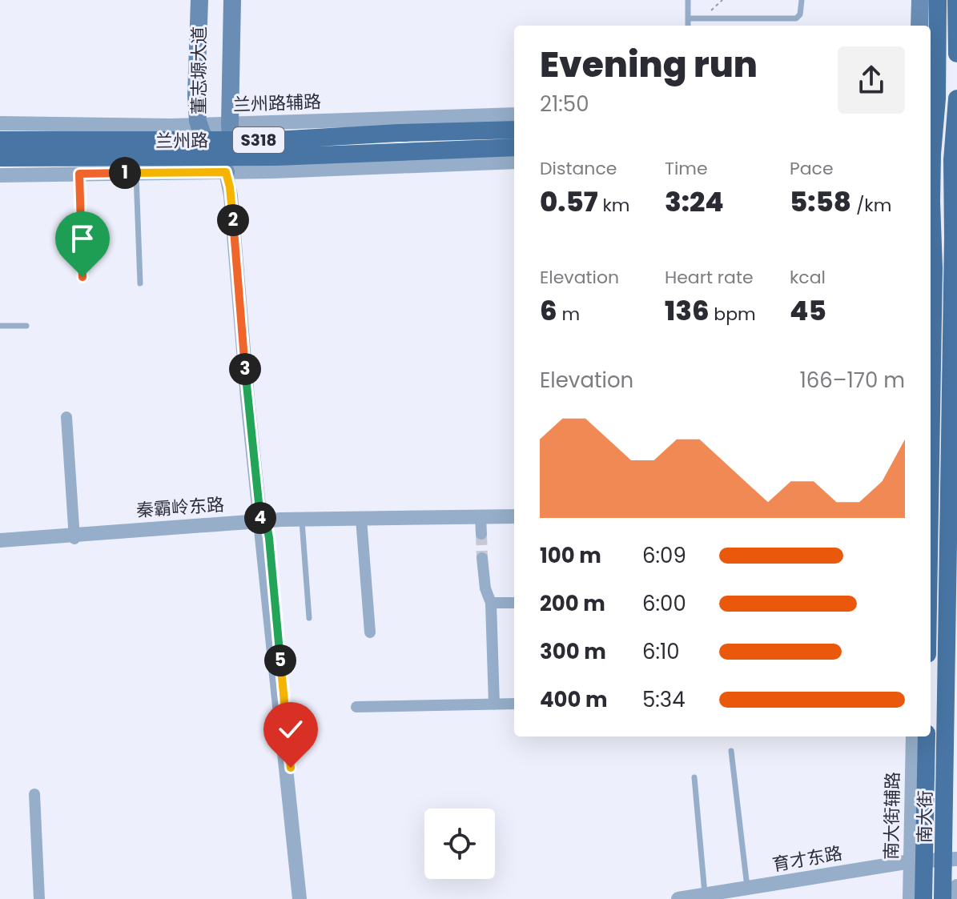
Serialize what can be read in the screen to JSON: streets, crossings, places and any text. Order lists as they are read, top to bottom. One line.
{"streets":{"main road":["董志塬大道","S318","兰州路","南大街"],"street":["兰州路辅路","秦霸岭东路","南大街辅路","育才东路"]},"crossings":[["董志塬大道","兰州路辅路"],["董志塬大道","兰州路"],["董志塬大道","秦霸岭东路"],["兰州路辅路","兰州路"],["南大街辅路","南大街"],["南大街辅路","育才东路"],["南大街","育才东路"]],"page":{"heading":["Evening run","21:50"],"stats":[["Distance","0.57 km"],["Time","3:24"],["Pace","5:58 /km"],["Elevation","6 m"],["Heart rate","136 bpm"],["kcal","45"]],"pins":["1","2","3","4","5"],"chart":["Elevation","166–170 m"],"list":[{"name":"100 m","note":"6:09"},{"name":"200 m","note":"6:00"},{"name":"300 m","note":"6:10"},{"name":"400 m","note":"5:34"}]}}
